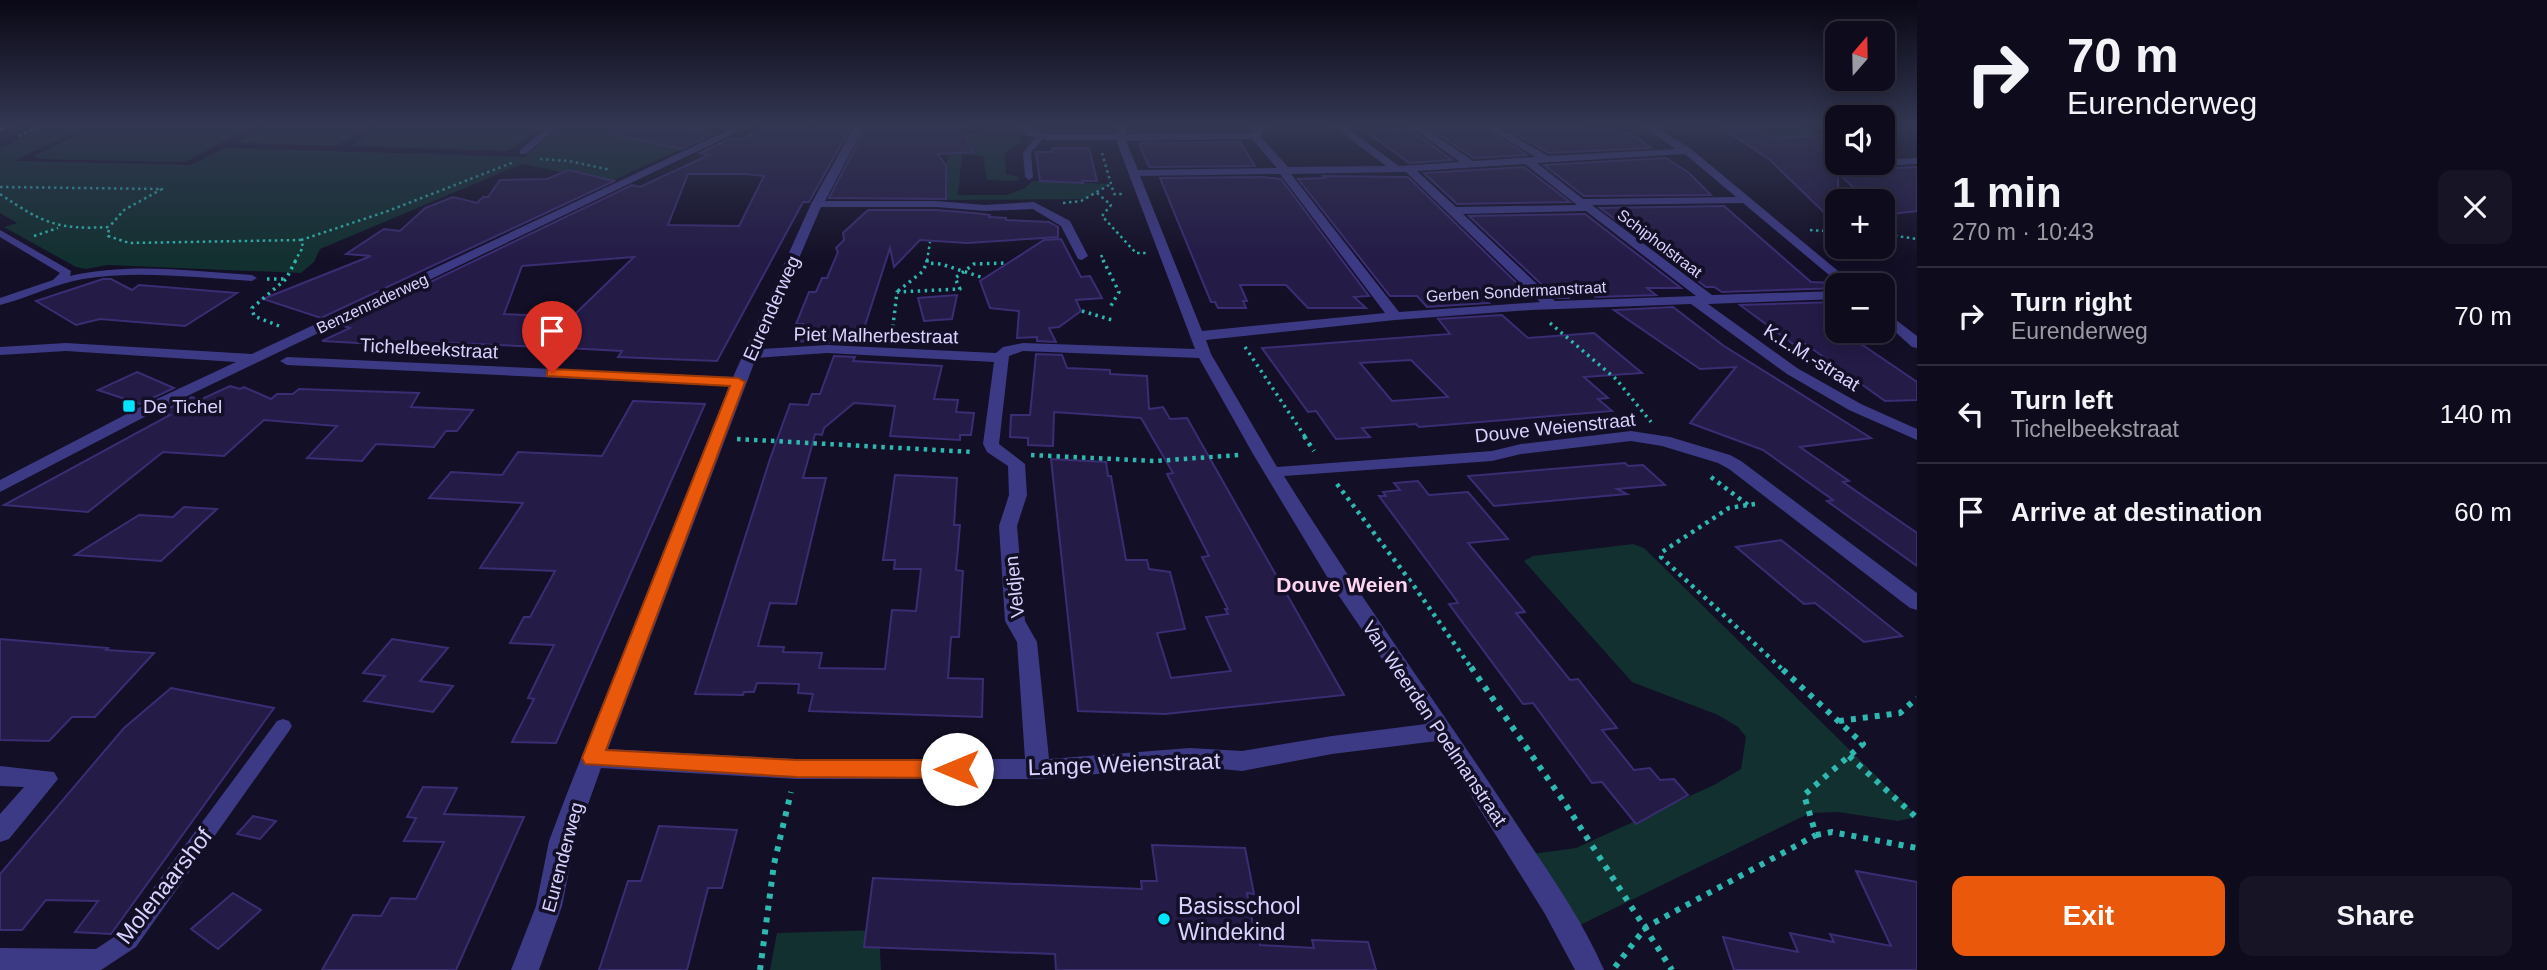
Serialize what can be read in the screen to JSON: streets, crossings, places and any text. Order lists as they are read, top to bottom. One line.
{"streets":{"street":["Schipholstraat","Gerben Sondermanstraat","Benzenraderweg","Eurenderweg","Piet Malherbestraat","Tichelbeekstraat","K.L.M.-straat","Douve Weienstraat","Veldjen","Van Weerden Poelmanstraat","Lange Weienstraat"],"lane":["Molenaarshof"]},"crossings":[["Schipholstraat","Gerben Sondermanstraat"],["Schipholstraat","K.L.M.-straat"],["Gerben Sondermanstraat","K.L.M.-straat"],["Gerben Sondermanstraat","Van Weerden Poelmanstraat"],["Eurenderweg","Piet Malherbestraat"],["Eurenderweg","Tichelbeekstraat"],["Eurenderweg","Lange Weienstraat"],["Piet Malherbestraat","Veldjen"],["Piet Malherbestraat","Van Weerden Poelmanstraat"],["Douve Weienstraat","Van Weerden Poelmanstraat"],["Veldjen","Lange Weienstraat"],["Van Weerden Poelmanstraat","Lange Weienstraat"]],"districts":["Douve Weien"],"places":{"transit":["De Tichel"],"other":["Basisschool Windekind"]},"north":"top","page":{"turn":["70 m","Eurenderweg"],"map_buttons":["+","−"],"heading":["1 min","270 m · 10:43"],"list":[{"name":"Turn right","note":"Eurenderweg","value":"70 m"},{"name":"Turn left","note":"Tichelbeekstraat","value":"140 m"},{"name":"Arrive at destination","value":"60 m"}],"buttons":["Exit","Share"]}}
